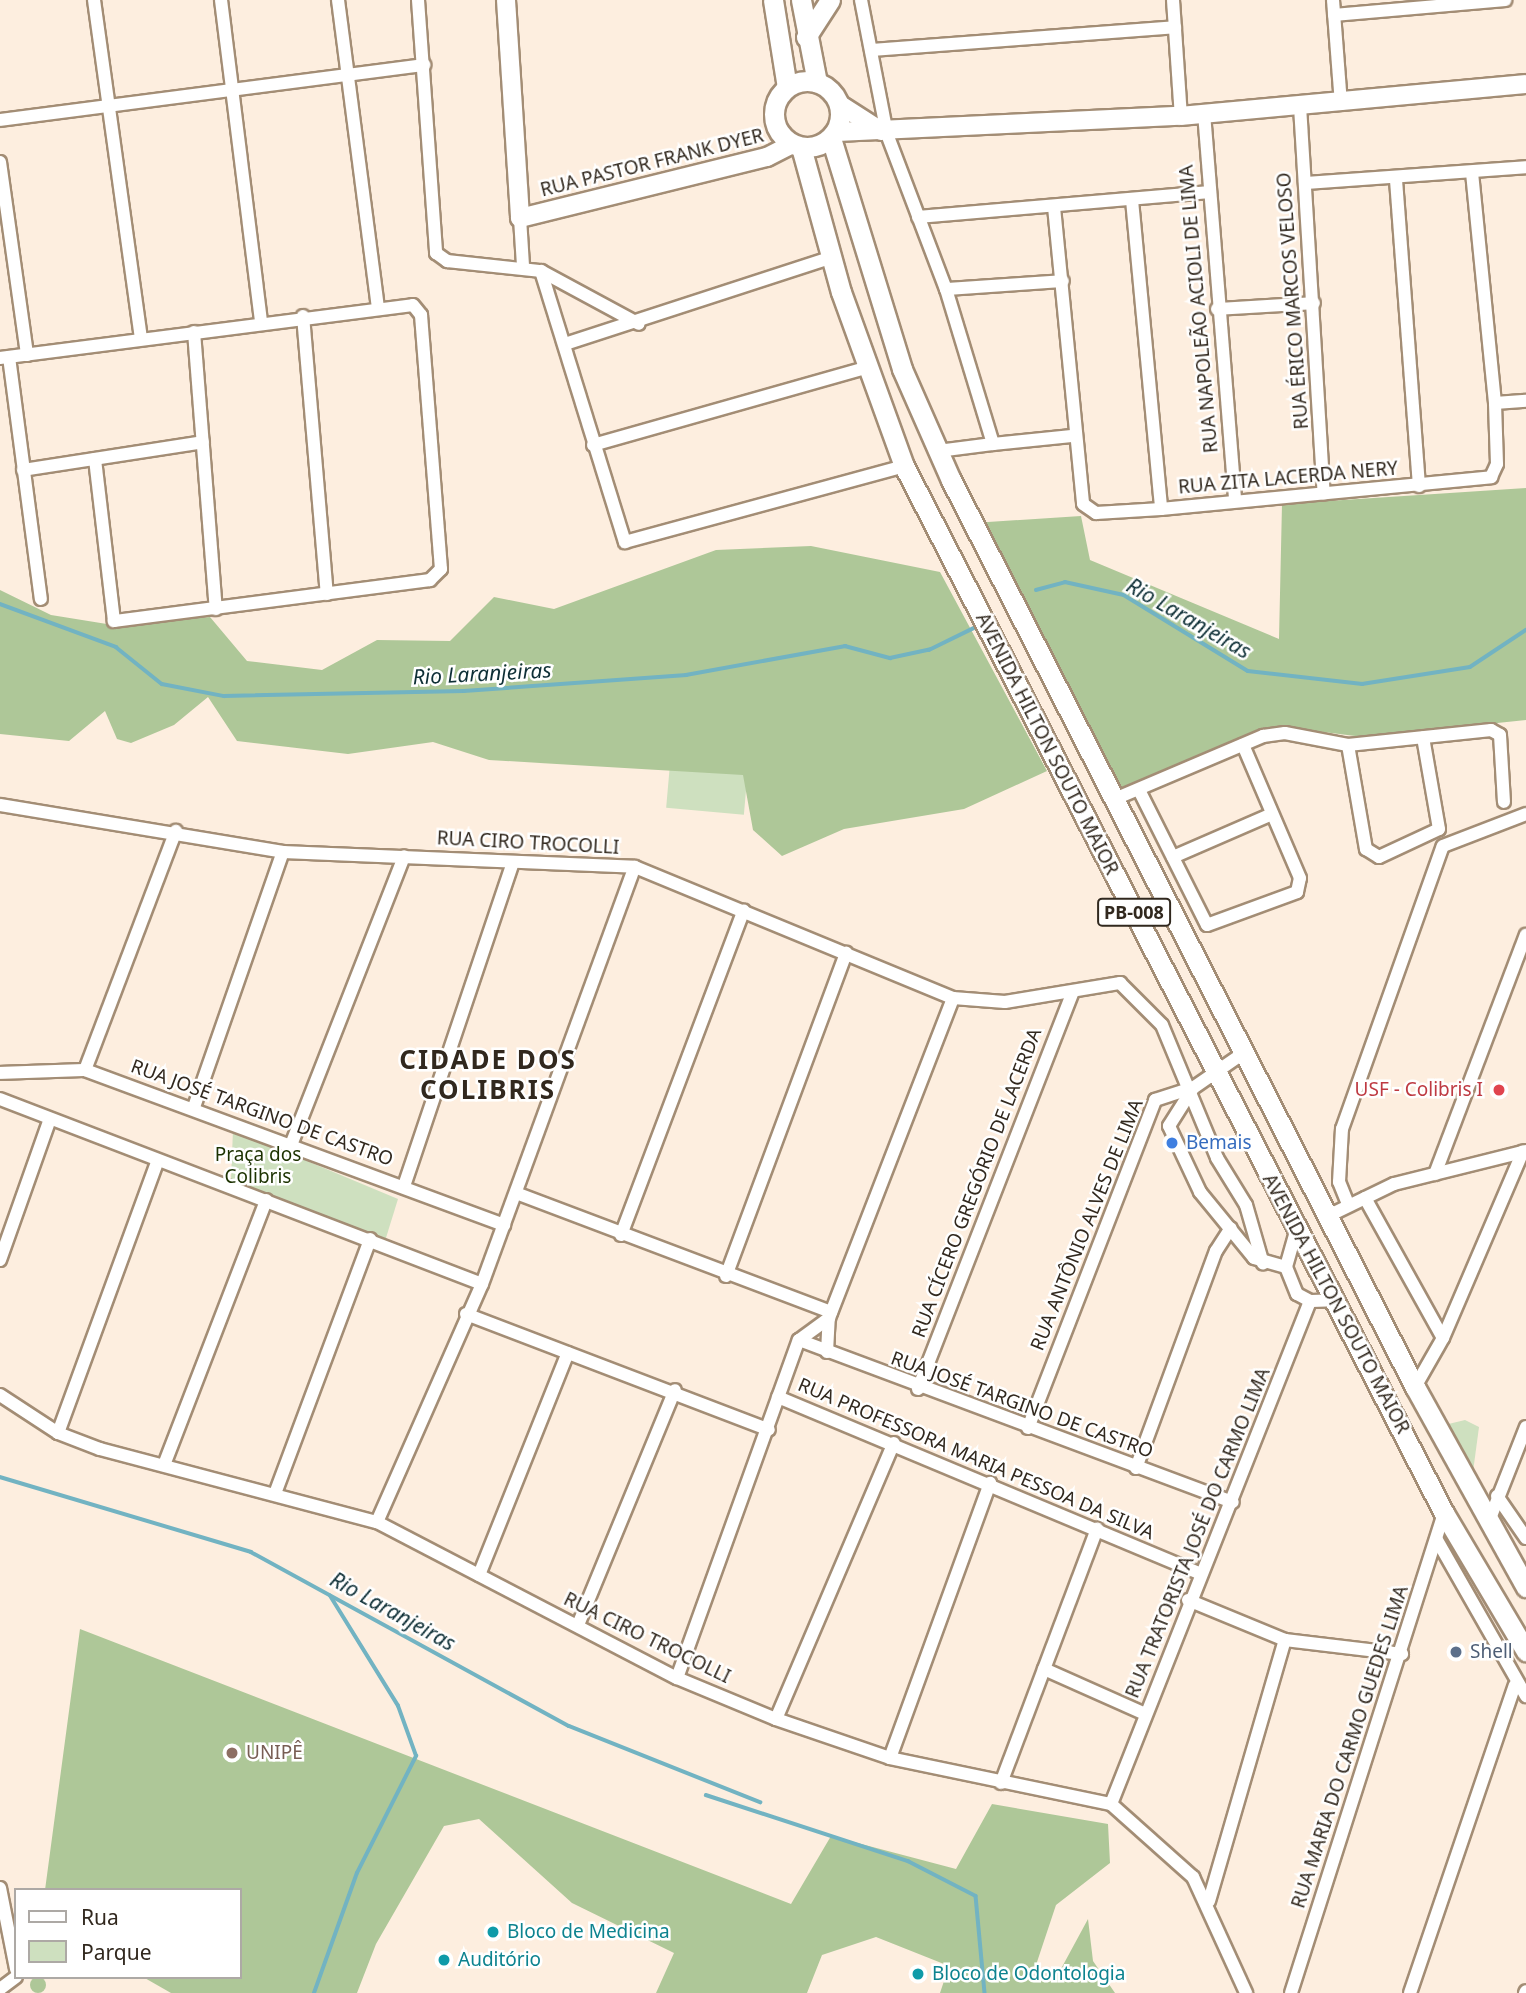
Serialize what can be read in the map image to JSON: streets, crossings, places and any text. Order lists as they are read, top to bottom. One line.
{"streets":{"main road":["RUA PASTOR FRANK DYER","AVENIDA HILTON SOUTO MAIOR","PB-008"],"street":["RUA ÉRICO MARCOS VELOSO","RUA NAPOLEÃO ACIOLI DE LIMA","RUA ZITA LACERDA NERY","RUA CIRO TROCOLLI","RUA JOSÉ TARGINO DE CASTRO","RUA CÍCERO GREGÓRIO DE LACERDA","RUA ANTÔNIO ALVES DE LIMA","RUA PROFESSORA MARIA PESSOA DA SILVA","RUA TRATORISTA JOSÉ DO CARMO LIMA","RUA MARIA DO CARMO GUEDES LIMA"]},"crossings":[["RUA PASTOR FRANK DYER","AVENIDA HILTON SOUTO MAIOR"],["RUA ÉRICO MARCOS VELOSO","RUA ZITA LACERDA NERY"],["RUA NAPOLEÃO ACIOLI DE LIMA","RUA ZITA LACERDA NERY"],["AVENIDA HILTON SOUTO MAIOR","RUA ANTÔNIO ALVES DE LIMA"],["AVENIDA HILTON SOUTO MAIOR","RUA MARIA DO CARMO GUEDES LIMA"],["RUA CIRO TROCOLLI","RUA CÍCERO GREGÓRIO DE LACERDA"],["RUA CIRO TROCOLLI","RUA ANTÔNIO ALVES DE LIMA"],["RUA CIRO TROCOLLI","RUA TRATORISTA JOSÉ DO CARMO LIMA"],["RUA JOSÉ TARGINO DE CASTRO","RUA CÍCERO GREGÓRIO DE LACERDA"],["RUA JOSÉ TARGINO DE CASTRO","RUA ANTÔNIO ALVES DE LIMA"],["RUA JOSÉ TARGINO DE CASTRO","RUA TRATORISTA JOSÉ DO CARMO LIMA"],["RUA PROFESSORA MARIA PESSOA DA SILVA","RUA TRATORISTA JOSÉ DO CARMO LIMA"]],"districts":["CIDADE DOS COLIBRIS"],"water":["Rio Laranjeiras"],"parks":["Praça dos Colibris"],"places":["USF - Colibris I","Bemais","Shell","UNIPÊ","Bloco de Medicina","Auditório","Bloco de Odontologia"],"legend":["Rua","Parque"]}
